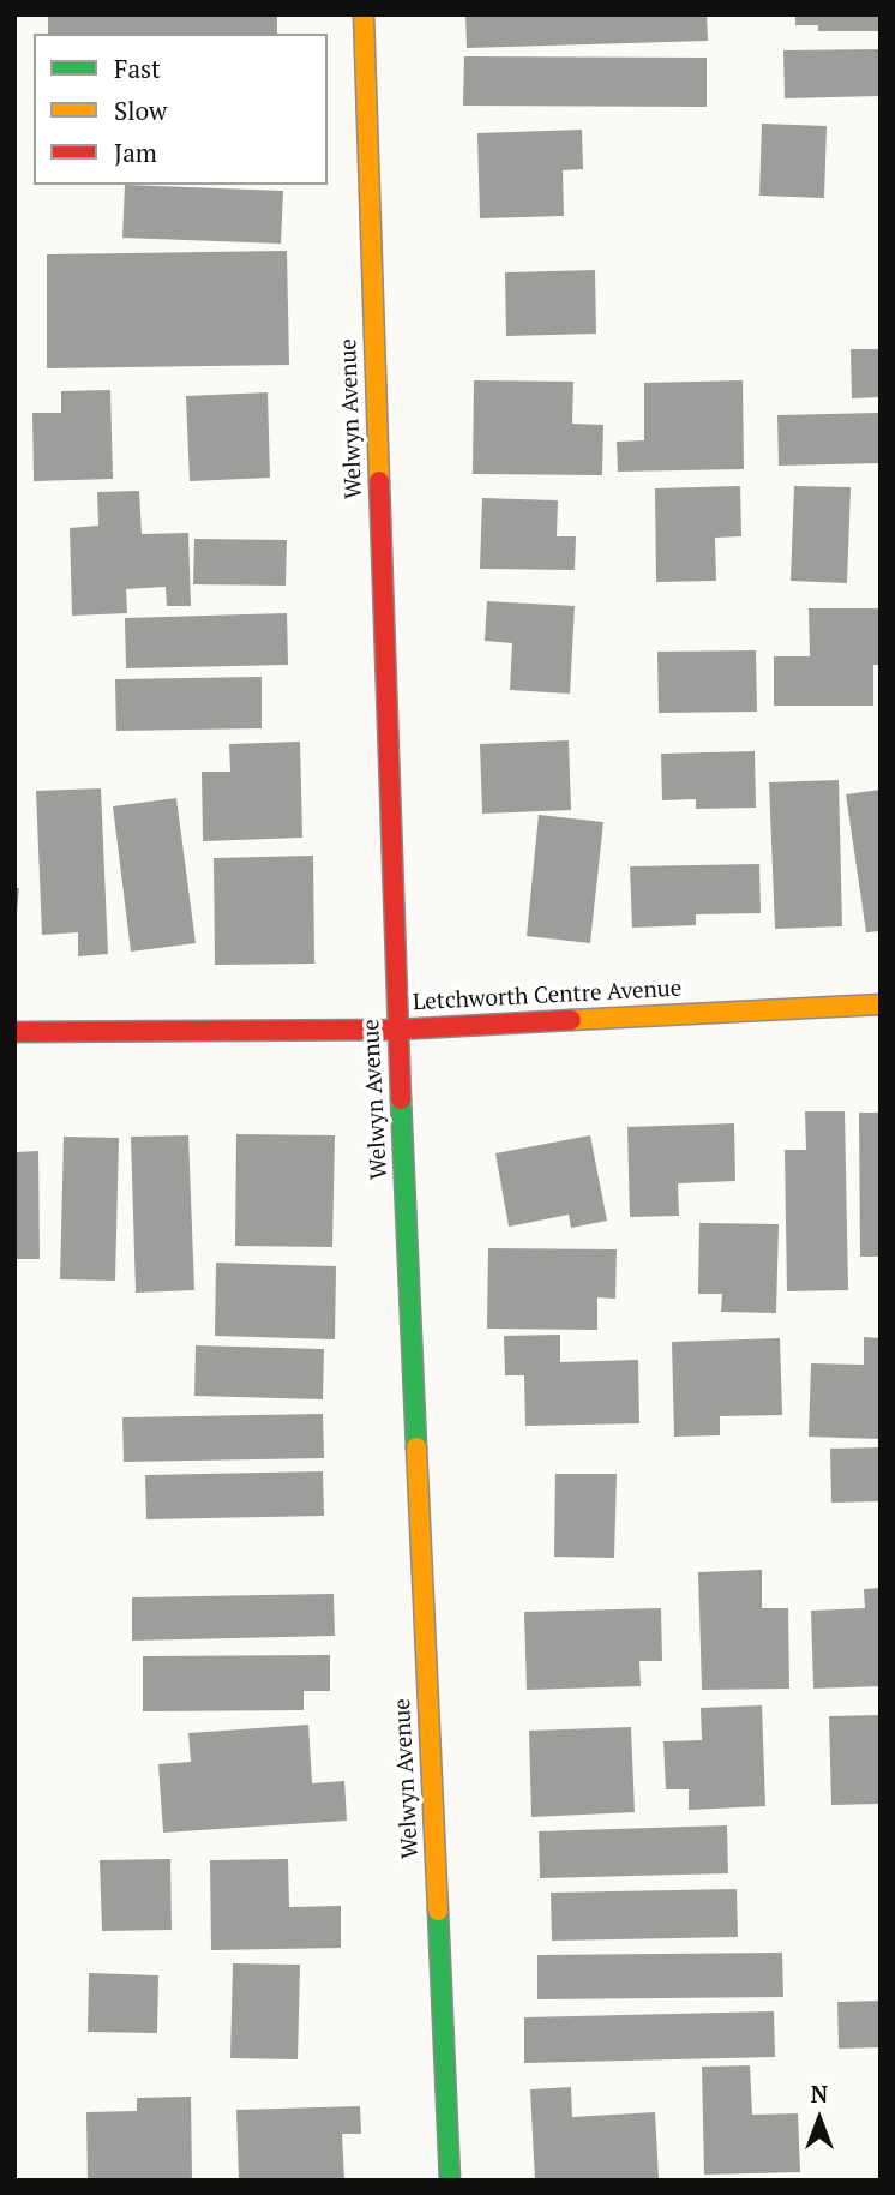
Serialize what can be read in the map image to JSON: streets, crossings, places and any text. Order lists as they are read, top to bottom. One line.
{"streets":{"street":["Welwyn Avenue","Letchworth Centre Avenue"]},"crossings":[["Welwyn Avenue","Letchworth Centre Avenue"]],"legend":["Fast","Slow","Jam"],"north":"top"}
